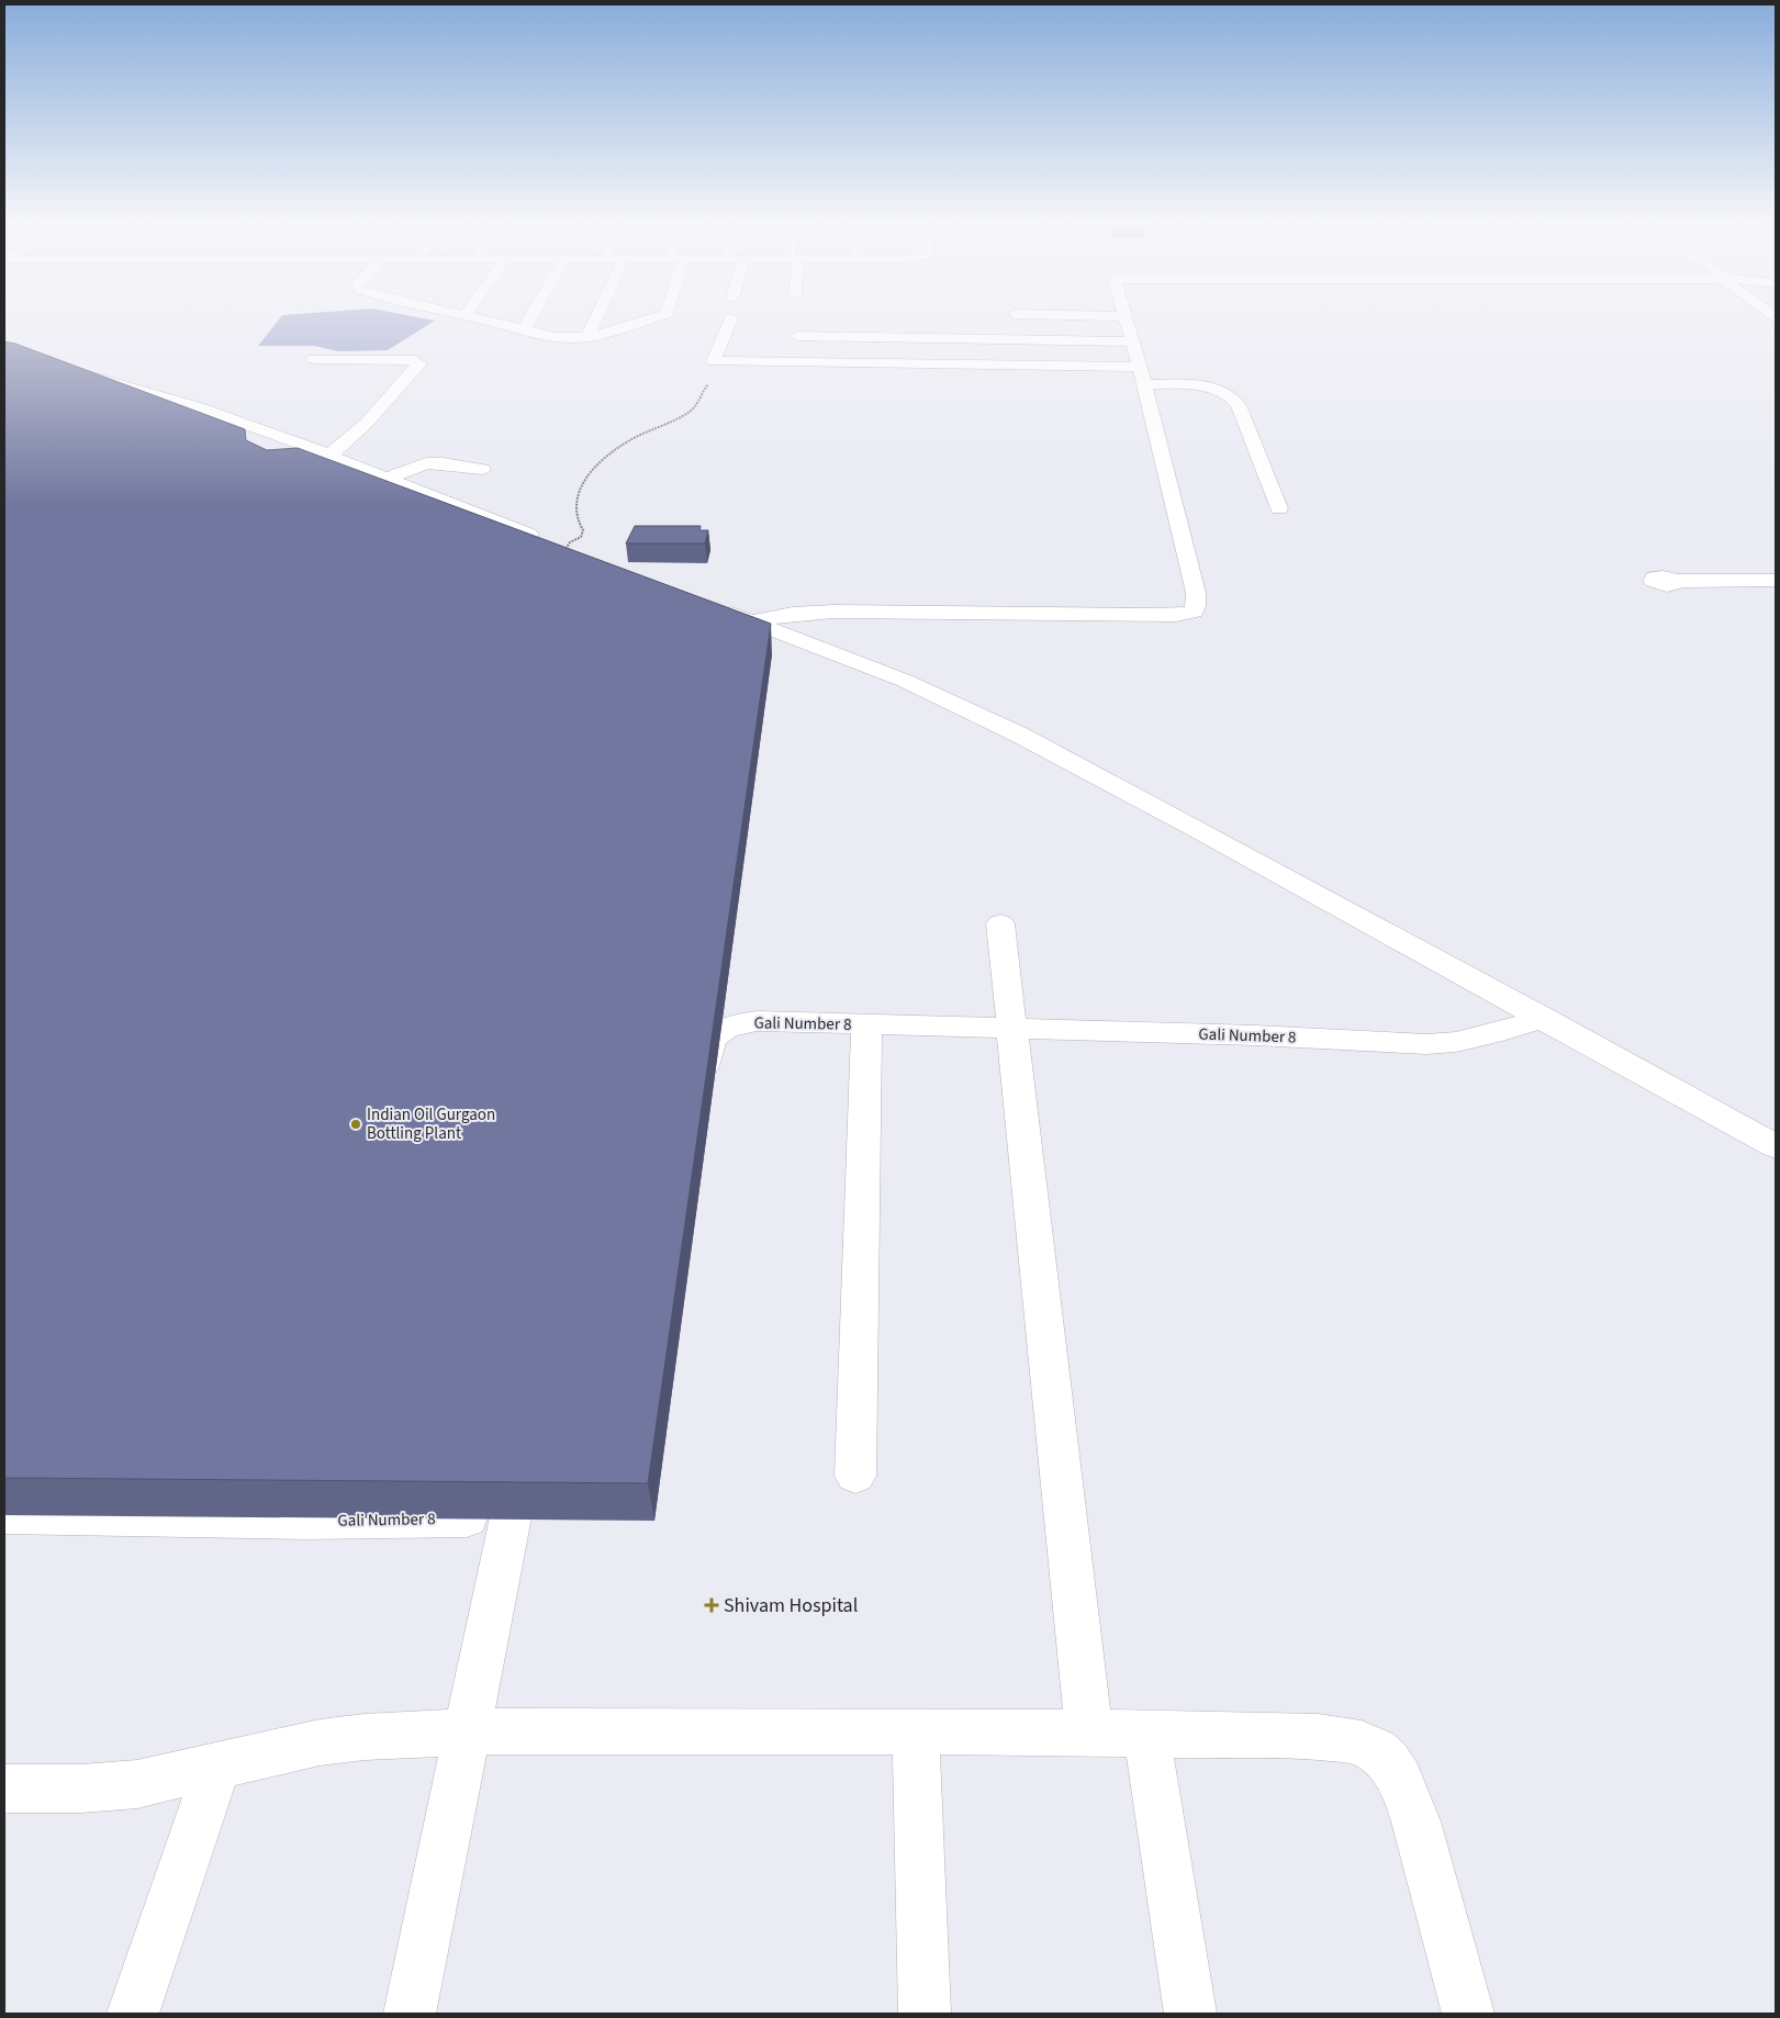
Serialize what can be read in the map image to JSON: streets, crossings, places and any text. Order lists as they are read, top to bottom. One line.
{"streets":{"street":["Gali Number 8"]},"places":{"other":["Indian Oil Gurgaon Bottling Plant"],"health":["Shivam Hospital"]}}
